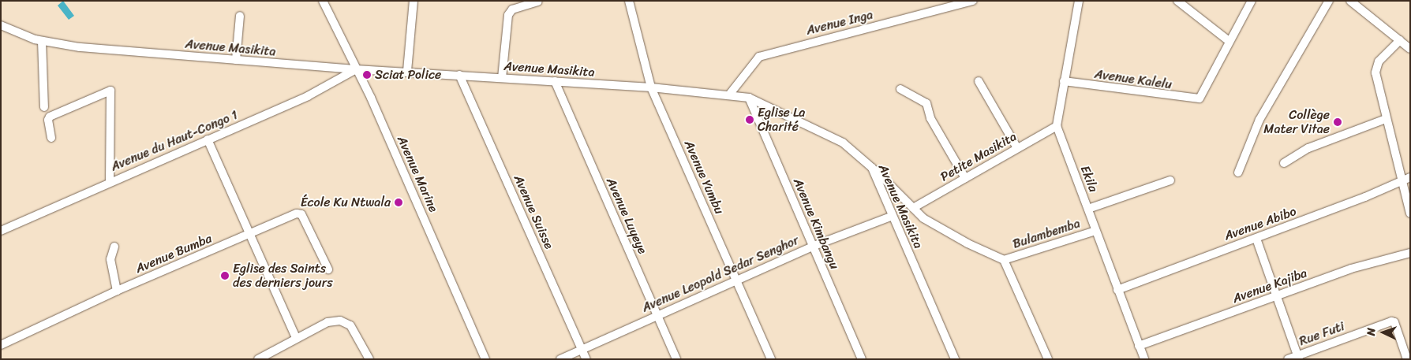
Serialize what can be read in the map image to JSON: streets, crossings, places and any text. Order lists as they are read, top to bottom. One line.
{"streets":{"street":["Avenue Inga","Avenue Masikita","Avenue Kalelu","Avenue du Haut-Congo 1","Petite Masikita","Avenue Marine","Avenue Yumbu","Ekila","Avenue Suisse","Avenue Luyeye","Avenue Kimbangu","Avenue Abibo","Bulambemba","Avenue Bumba","Avenue Leopold Sedar Senghor","Avenue Kajiba","Rue Futi"]},"crossings":[["Avenue Inga","Avenue Masikita"],["Avenue Masikita","Avenue du Haut-Congo 1"],["Avenue Masikita","Avenue Marine"],["Avenue Masikita","Avenue Yumbu"],["Avenue Masikita","Avenue Suisse"],["Avenue Masikita","Avenue Luyeye"],["Avenue Masikita","Avenue Kimbangu"],["Avenue Masikita","Avenue Leopold Sedar Senghor"],["Avenue Kalelu","Ekila"],["Avenue du Haut-Congo 1","Avenue Marine"],["Petite Masikita","Ekila"],["Avenue Yumbu","Avenue Leopold Sedar Senghor"],["Ekila","Avenue Abibo"],["Ekila","Bulambemba"],["Ekila","Avenue Kajiba"],["Avenue Suisse","Avenue Leopold Sedar Senghor"],["Avenue Luyeye","Avenue Leopold Sedar Senghor"],["Avenue Kimbangu","Avenue Leopold Sedar Senghor"]],"places":["Sciat Police","Eglise La Charité","Collège Mater Vitae","École Ku Ntwala","Eglise des Saints des derniers jours"],"north":"left"}
